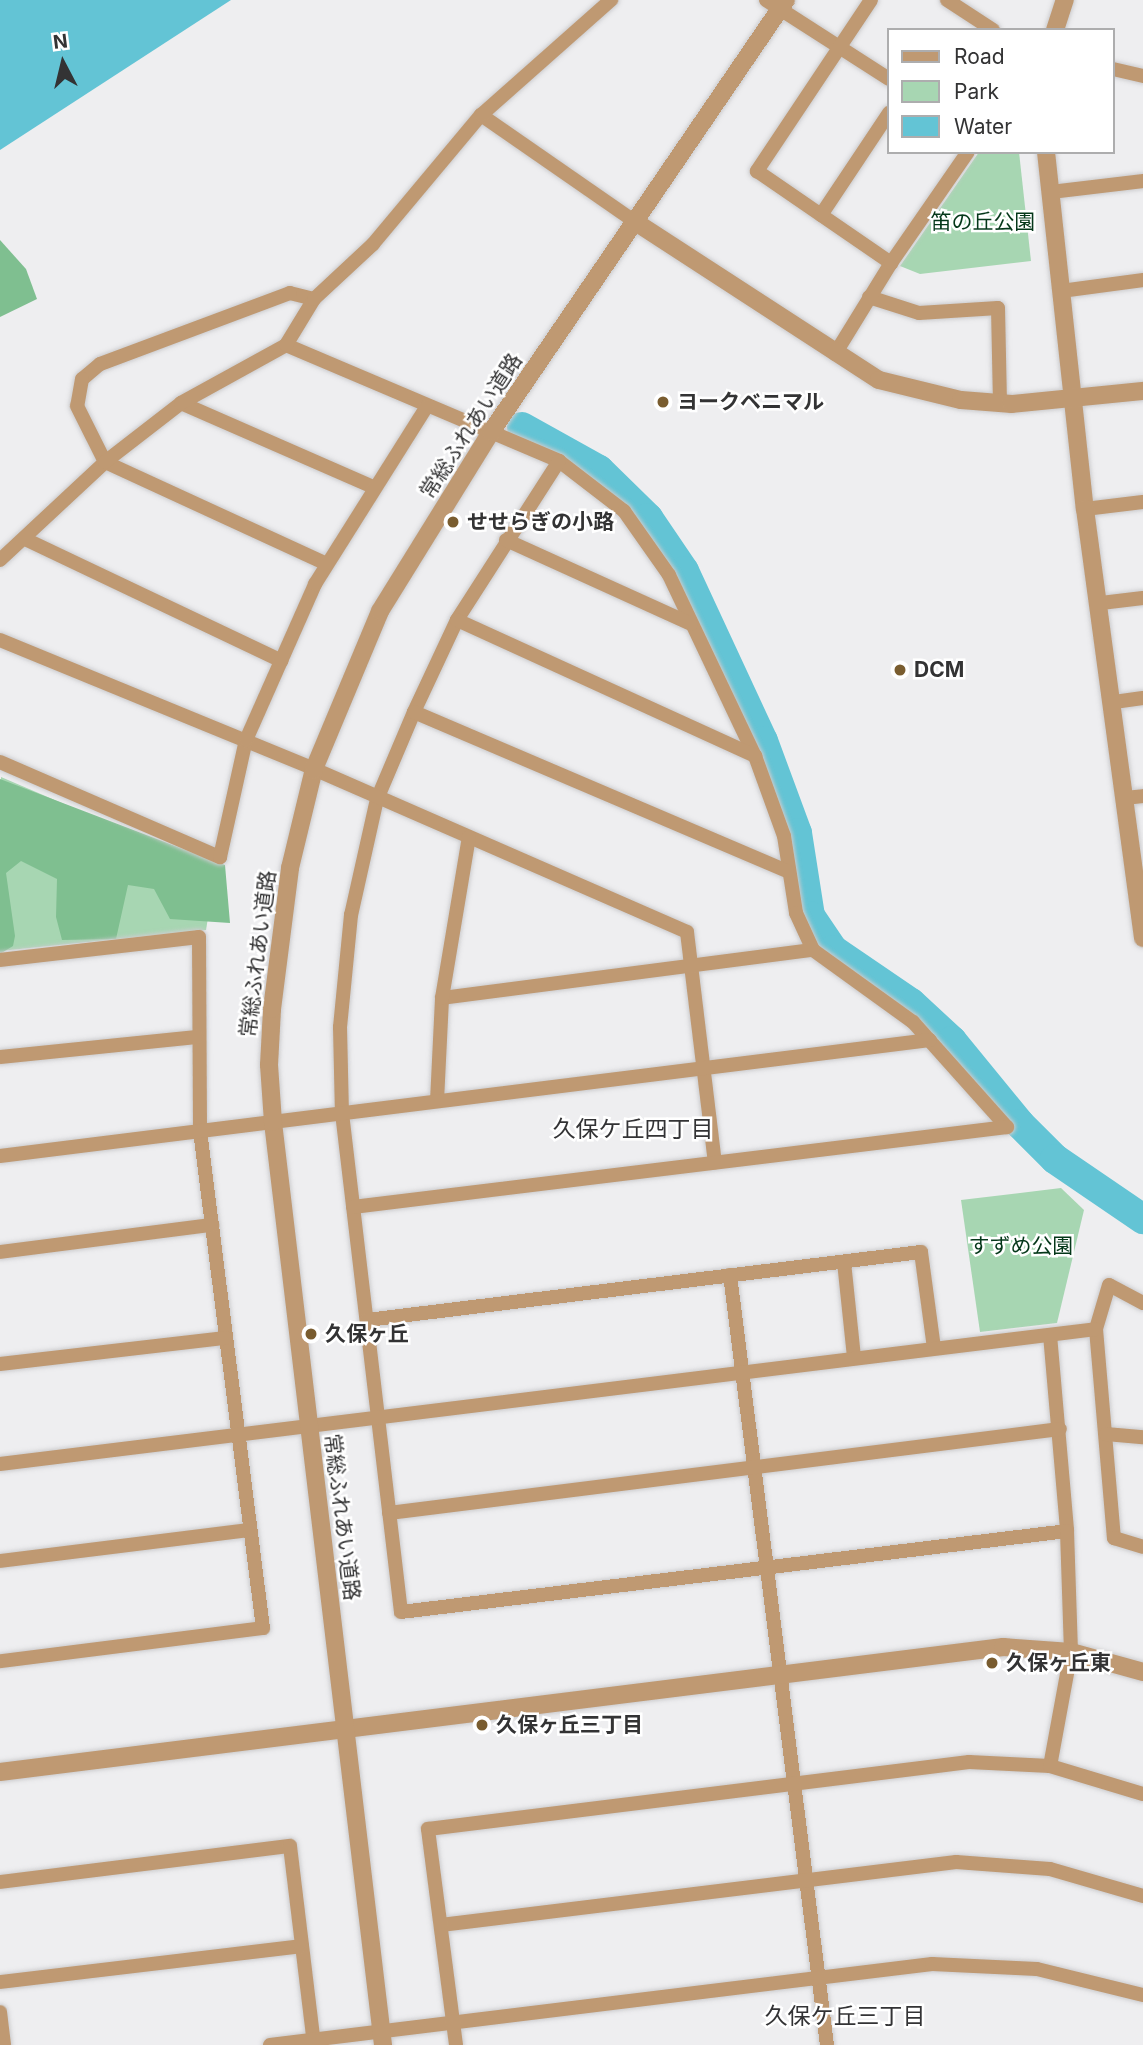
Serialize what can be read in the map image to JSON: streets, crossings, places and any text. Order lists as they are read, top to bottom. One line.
{"streets":{"street":["常総ふれあい道路"]},"districts":["久保ケ丘四丁目","久保ケ丘三丁目"],"parks":["笛の丘公園","すずめ公園"],"places":["ヨークベニマル","せせらぎの小路","DCM","久保ヶ丘","久保ヶ丘東","久保ヶ丘三丁目"],"legend":["Road","Park","Water"],"north":"top"}
